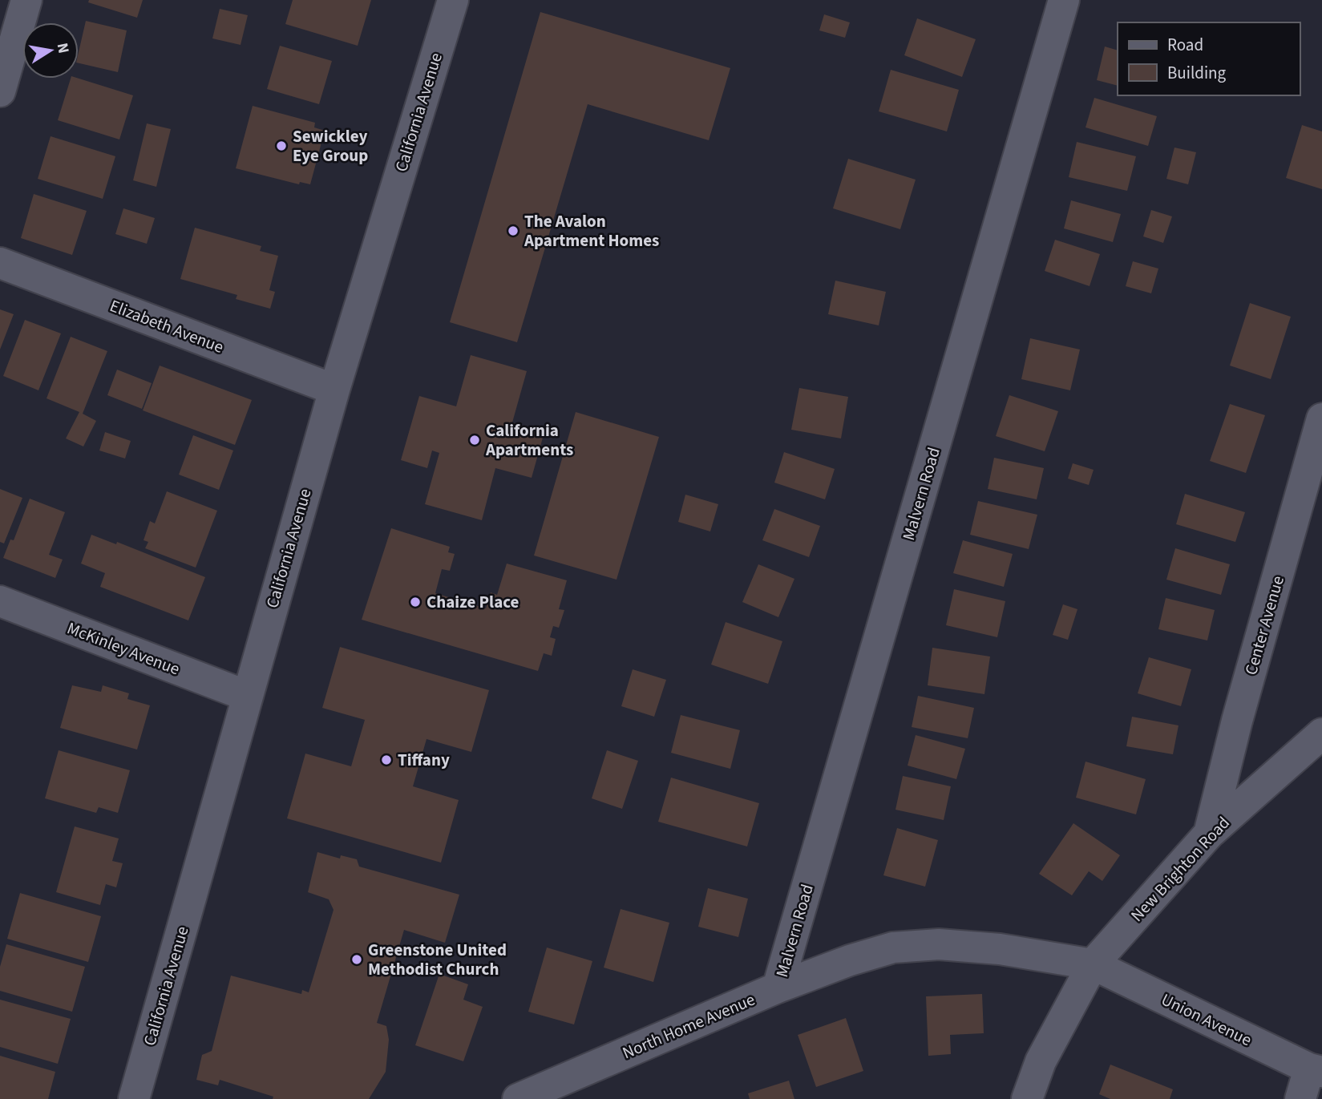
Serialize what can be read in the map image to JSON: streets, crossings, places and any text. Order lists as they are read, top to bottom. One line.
{"streets":{"street":["California Avenue","Elizabeth Avenue","Malvern Road","Center Avenue","McKinley Avenue","New Brighton Road","Union Avenue","North Home Avenue"]},"crossings":[["California Avenue","Elizabeth Avenue"],["California Avenue","McKinley Avenue"],["Malvern Road","North Home Avenue"],["Center Avenue","New Brighton Road"],["New Brighton Road","Union Avenue"],["New Brighton Road","North Home Avenue"],["Union Avenue","North Home Avenue"]],"places":["Sewickley Eye Group","The Avalon Apartment Homes","California Apartments","Chaize Place","Tiffany","Greenstone United Methodist Church"],"legend":["Road","Building"],"north":"right"}
